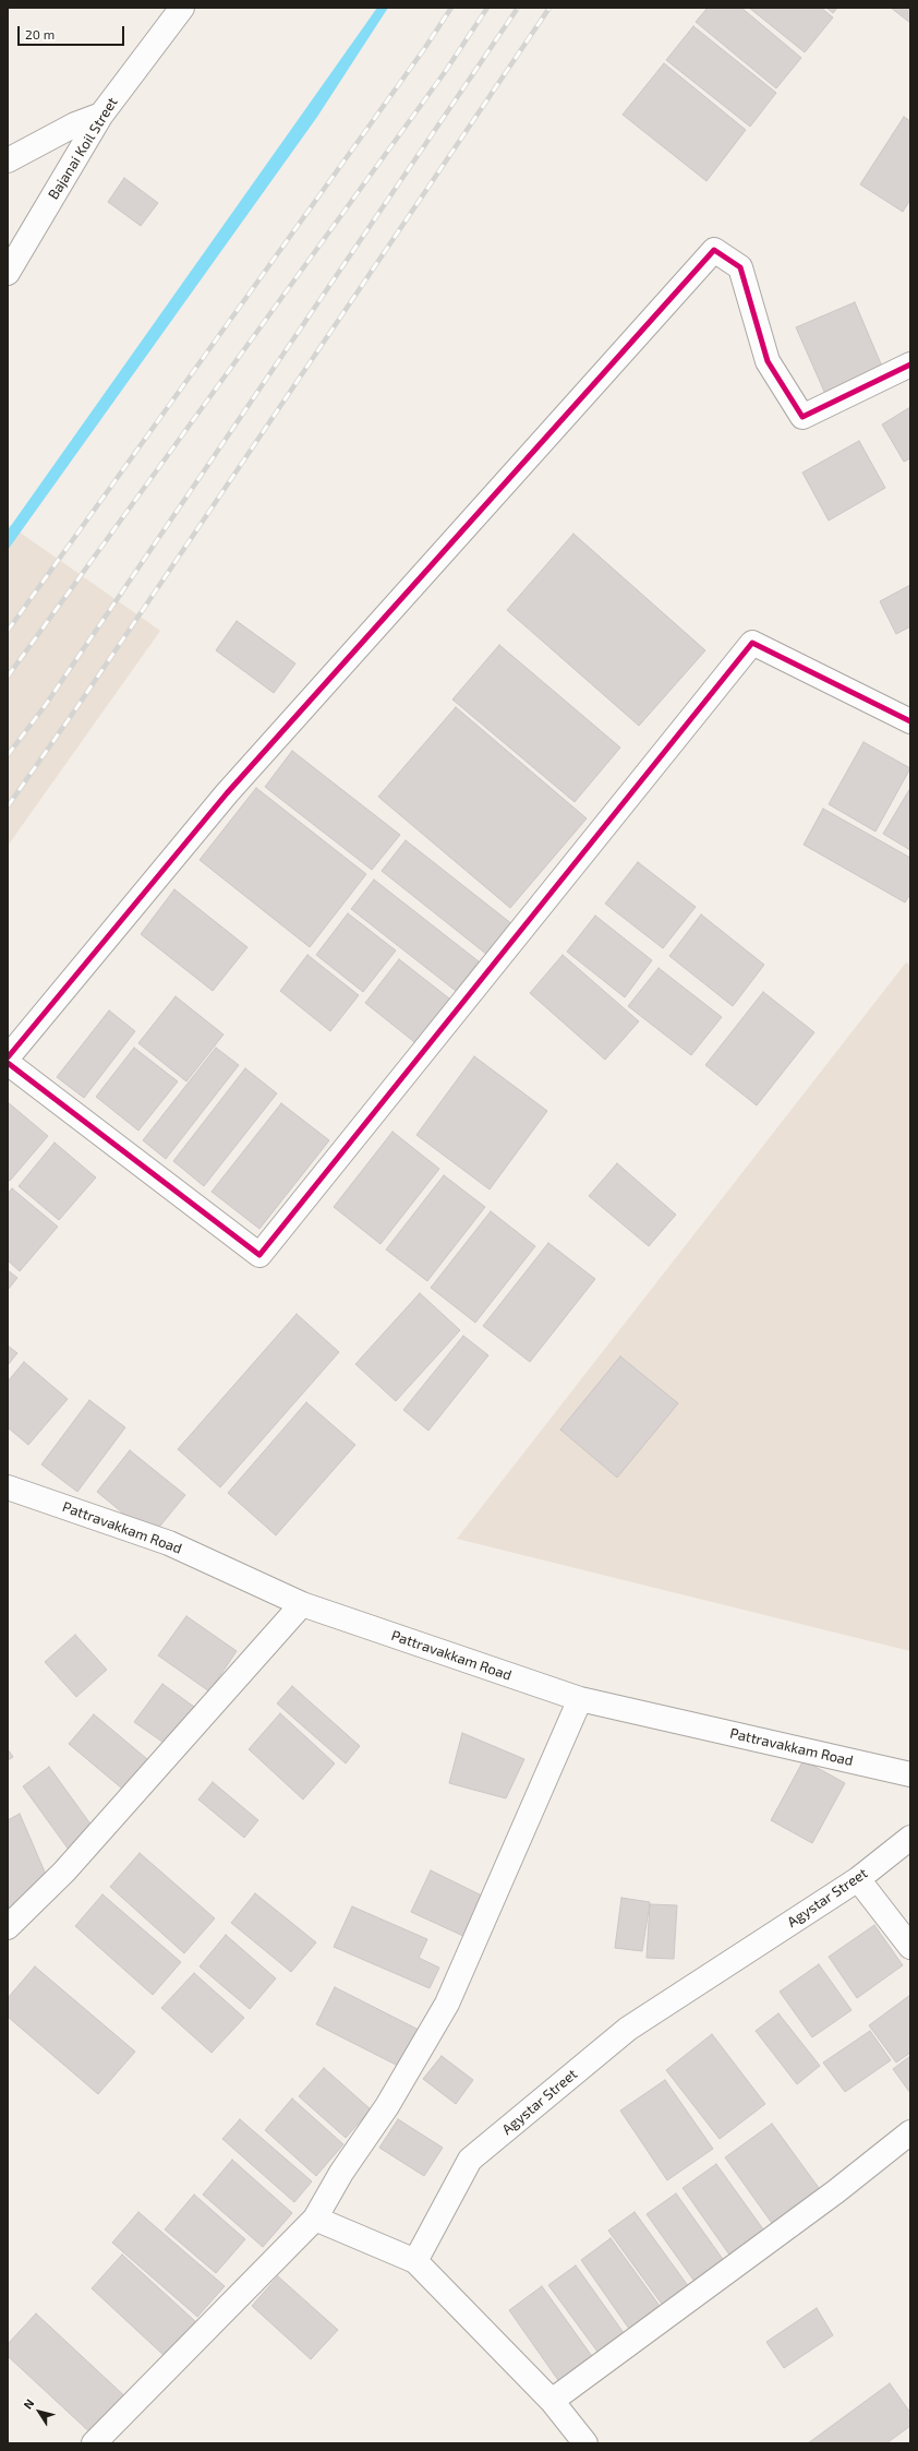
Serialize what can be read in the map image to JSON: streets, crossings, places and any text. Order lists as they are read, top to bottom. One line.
{"streets":{"street":["Bajanai Koil Street","Pattravakkam Road","Agystar Street"]},"scale_bar":"20 m","north":"top left"}
